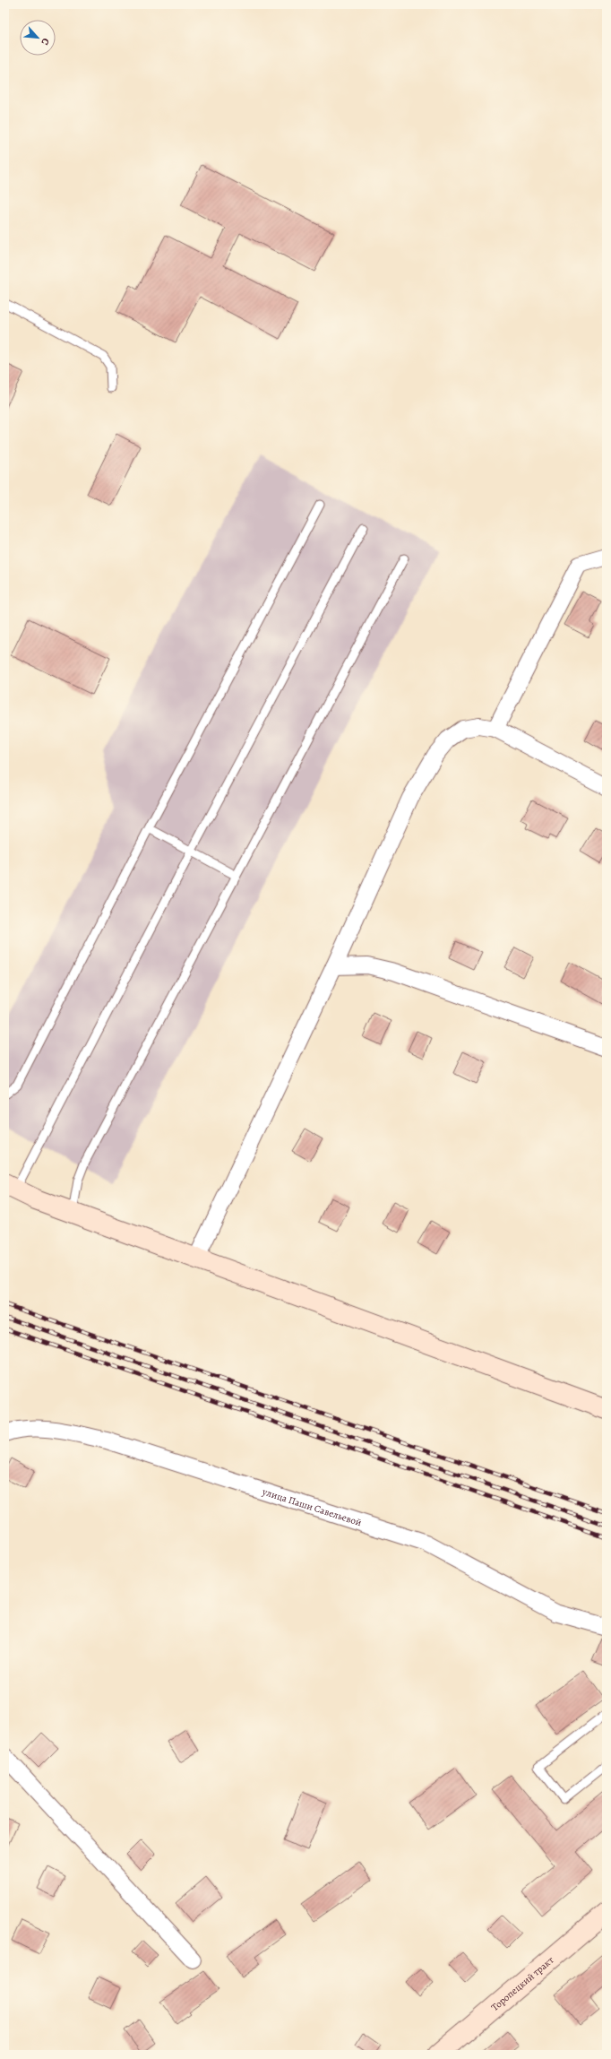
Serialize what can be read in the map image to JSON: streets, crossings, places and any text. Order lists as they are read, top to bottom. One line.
{"streets":{"street":["улица Паши Савельевой","Торопецкий тракт"]},"north":"bottom right"}
